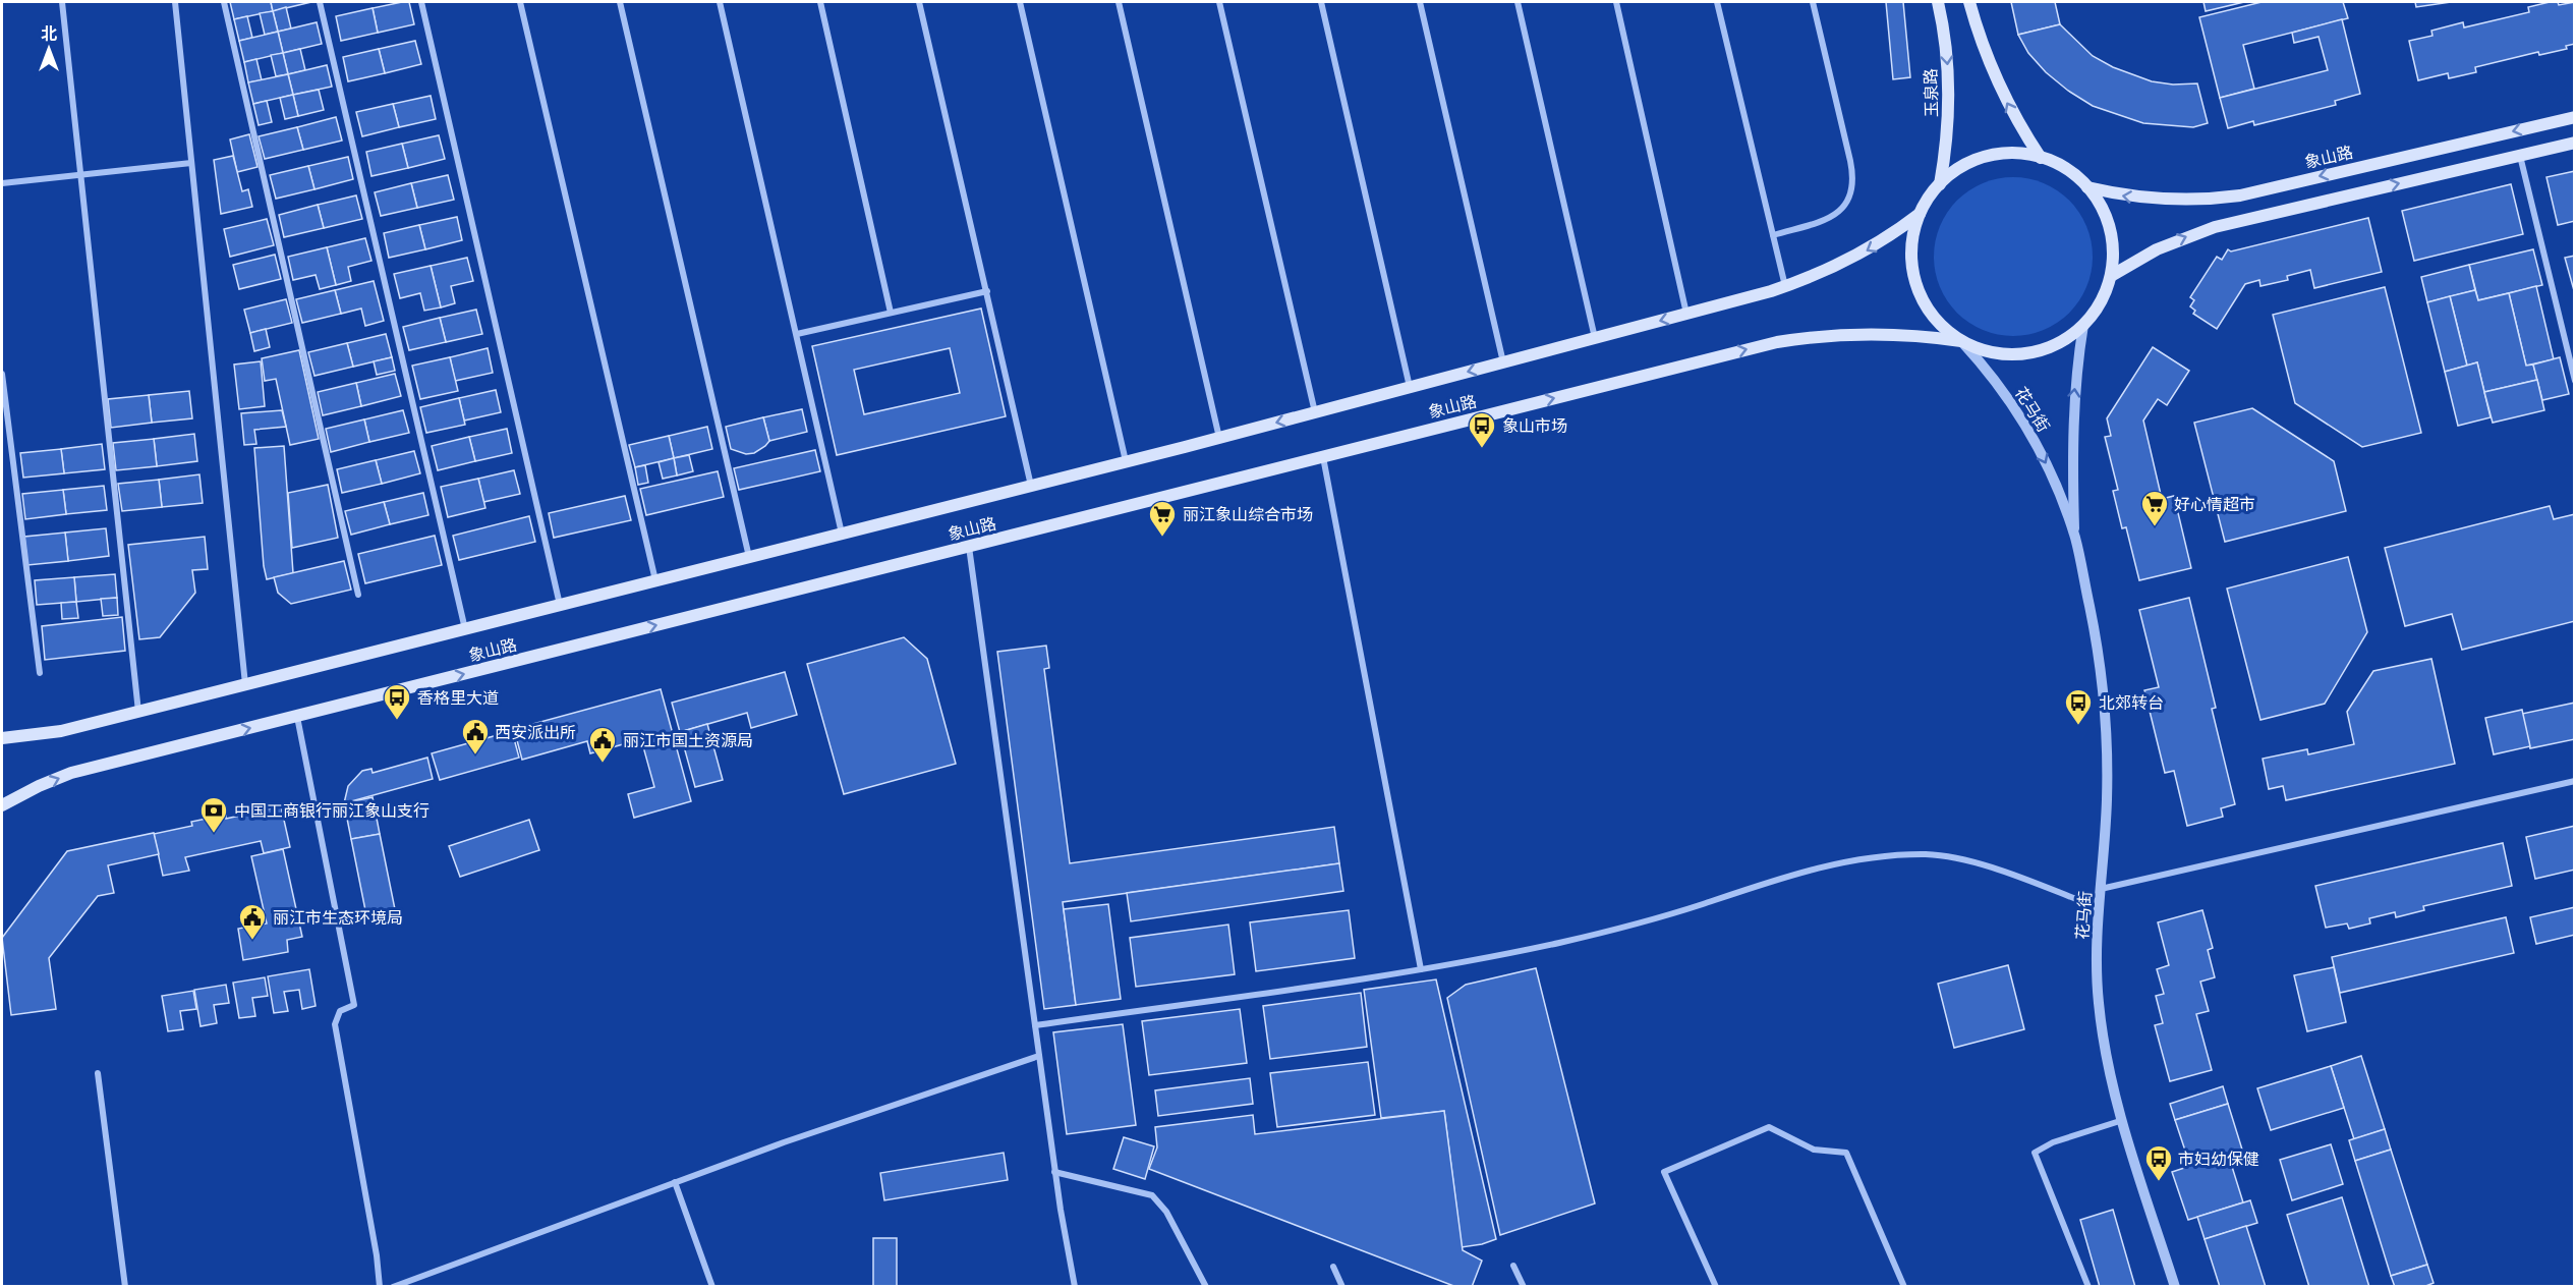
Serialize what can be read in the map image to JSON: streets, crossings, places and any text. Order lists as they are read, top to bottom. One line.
{"streets":{"main road":["玉泉路","象山路"],"street":["花马街"]},"crossings":[["玉泉路","象山路"],["玉泉路","花马街"],["象山路","花马街"]],"places":{"bus stop":["象山市场","香格里大道","北郊转台","市妇幼保健"],"supermarket":["好心情超市","丽江象山综合市场"],"public building":["西安派出所","丽江市国土资源局","丽江市生态环境局"],"bank":["中国工商银行丽江象山支行"]},"north":"top"}
